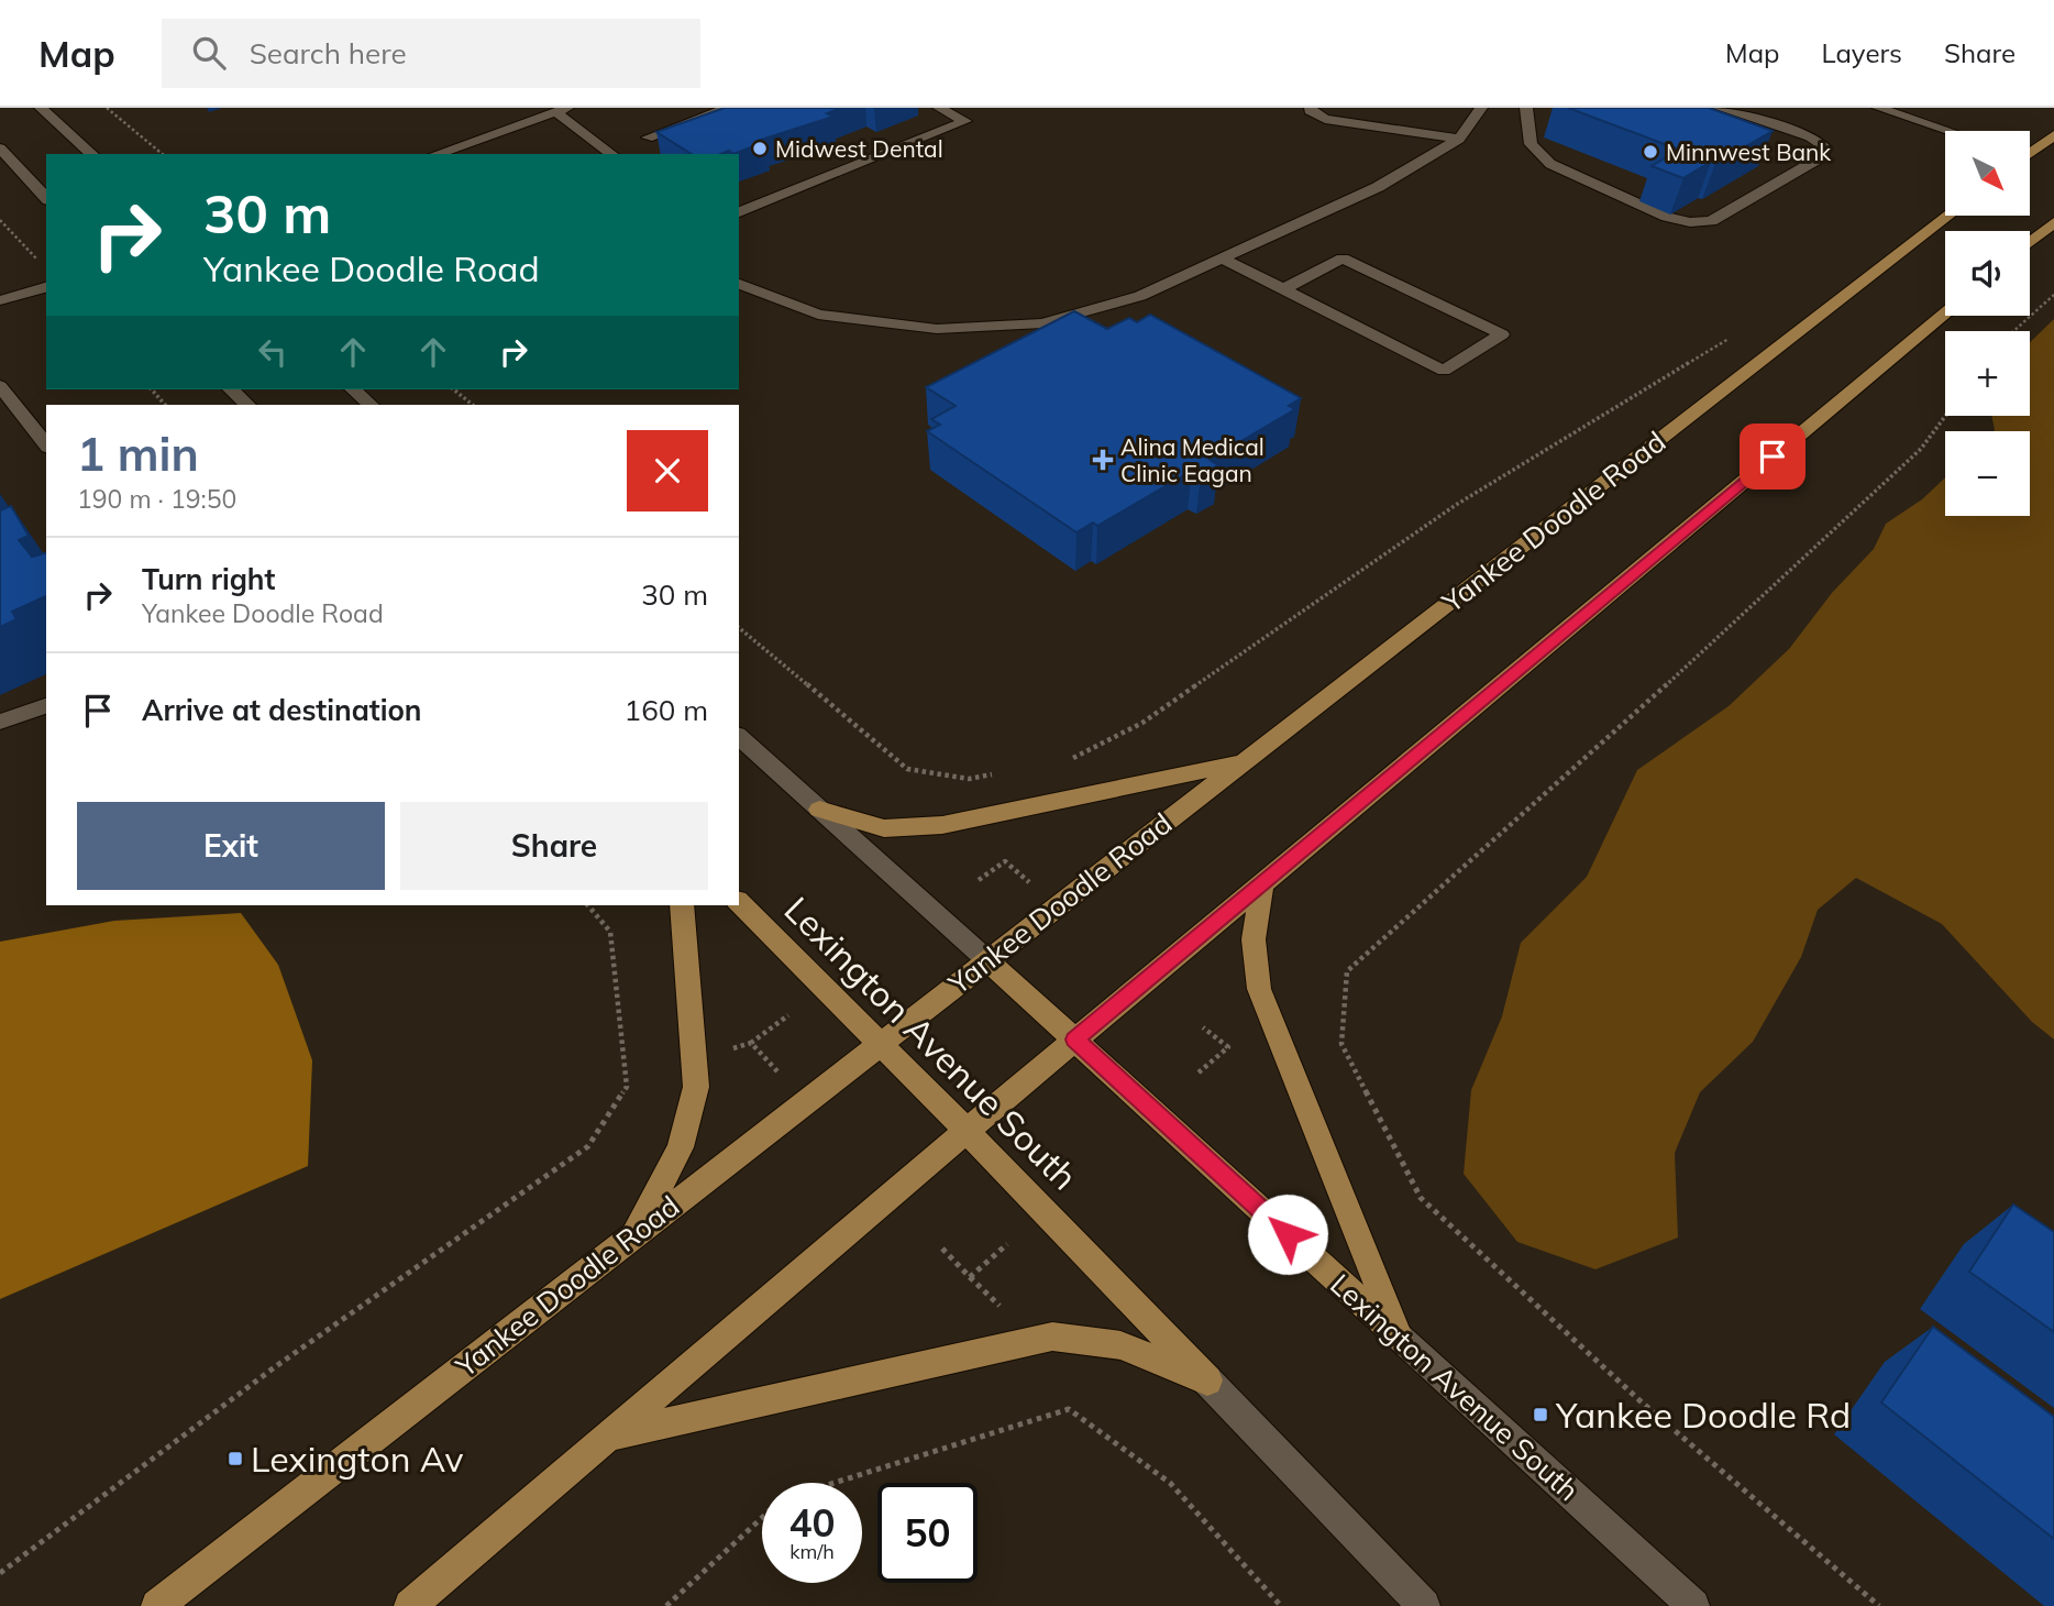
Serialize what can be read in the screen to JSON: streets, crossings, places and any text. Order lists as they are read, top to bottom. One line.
{"streets":{"main road":["Yankee Doodle Road","Lexington Avenue South"]},"crossings":[["Yankee Doodle Road","Lexington Avenue South"]],"places":{"other":["Midwest Dental","Minnwest Bank"],"health":["Alina Medical Clinic Eagan"],"transit":["Yankee Doodle Rd","Lexington Av"]},"north":"bottom right","page":{"header":"Map","search":"Search here","nav":["Map","Layers","Share"],"map_buttons":["+","−"],"turn":["30 m","Yankee Doodle Road"],"heading":["1 min","190 m · 19:50"],"list":[{"name":"Turn right","note":"Yankee Doodle Road","value":"30 m"},{"name":"Arrive at destination","value":"160 m"}],"buttons":["Exit","Share"],"speed":"40 km/h","limit":"50"}}
